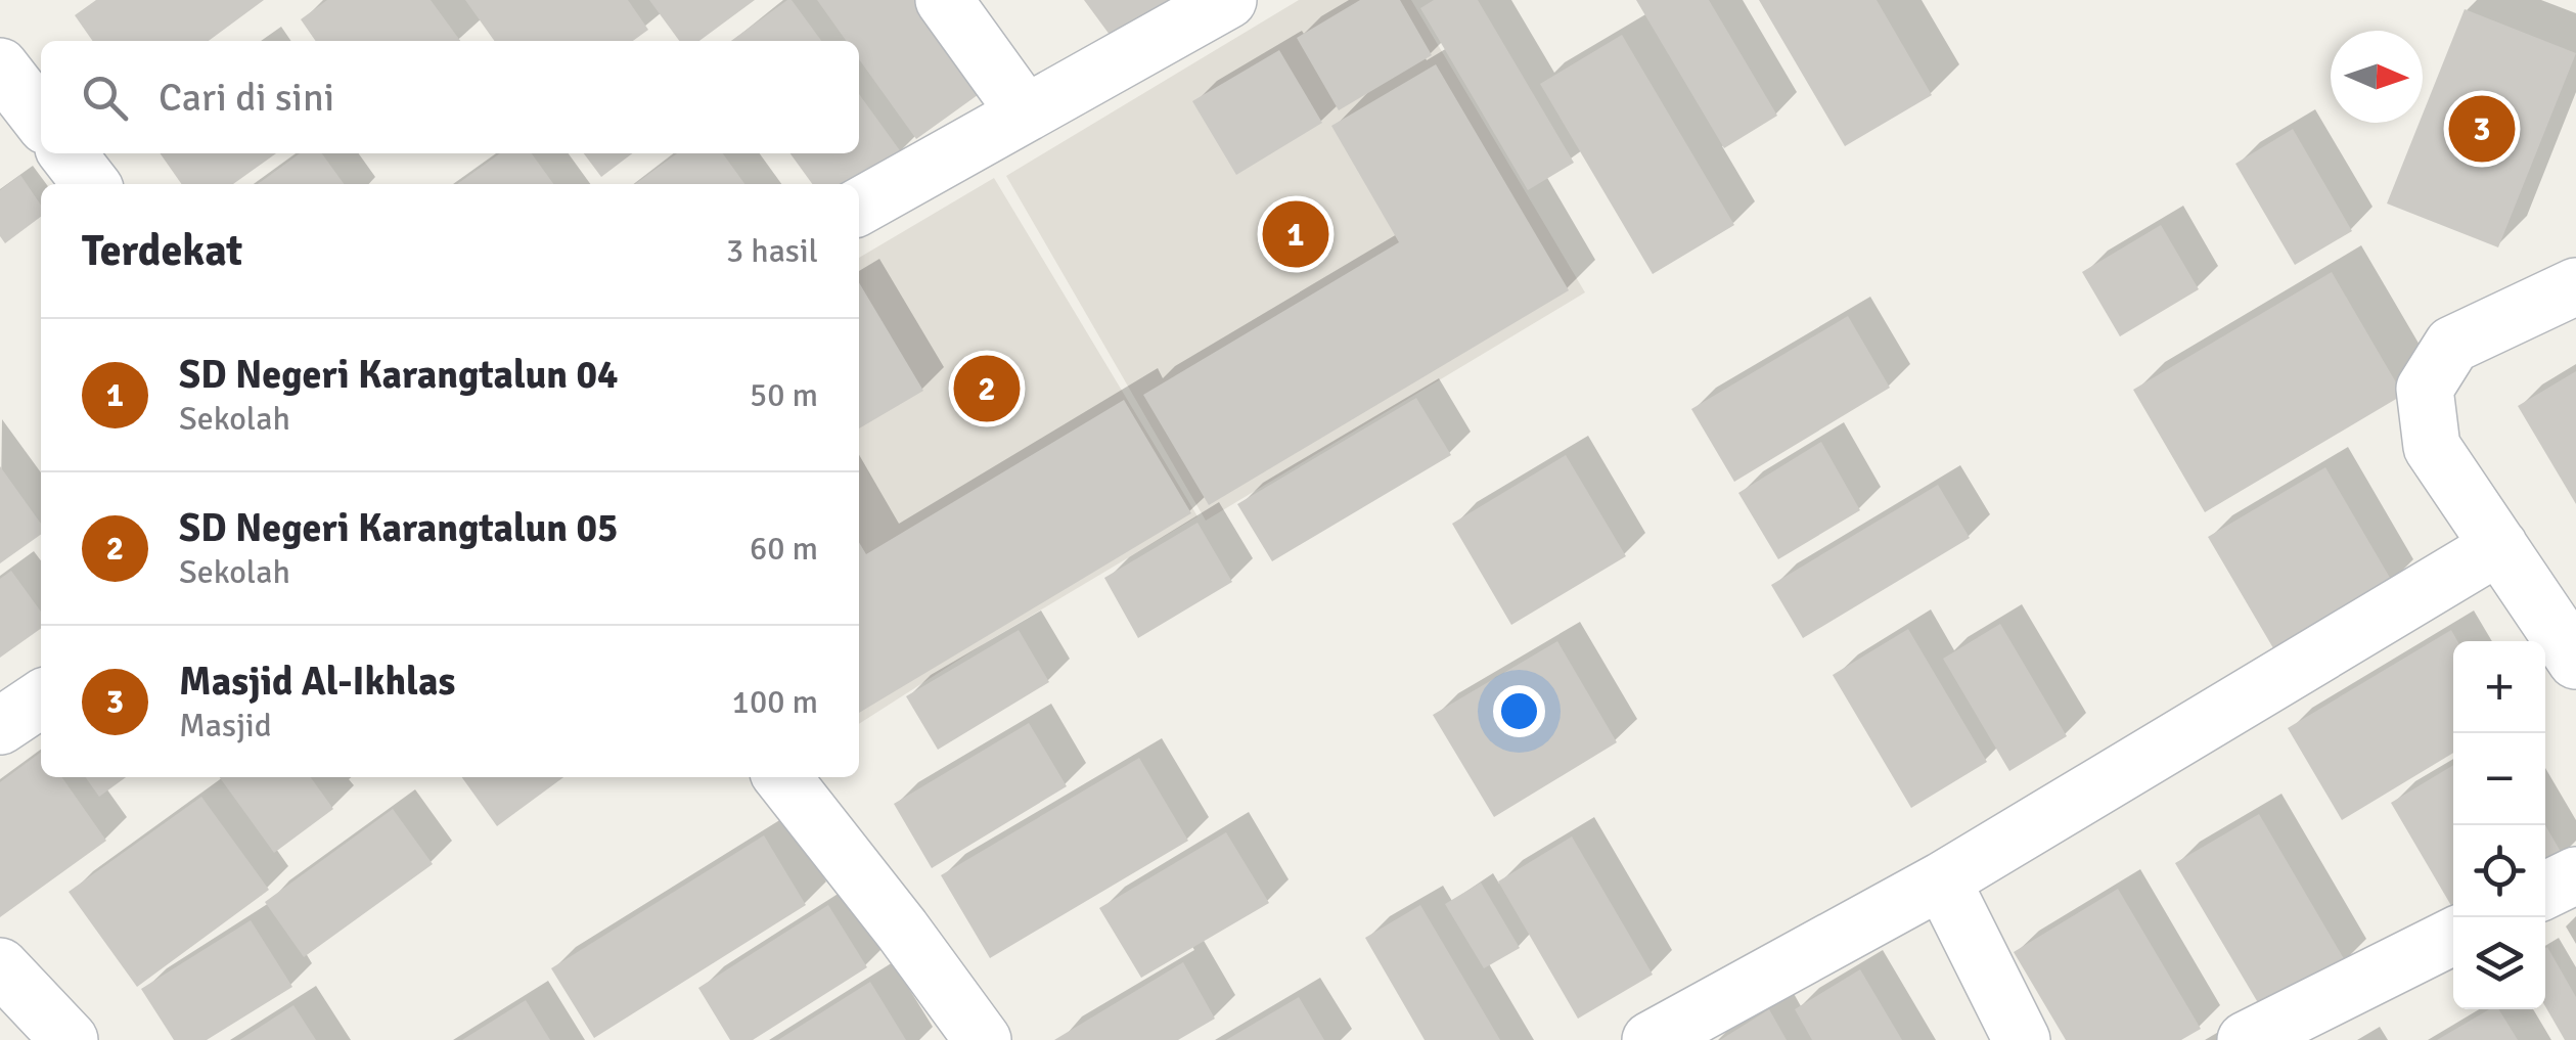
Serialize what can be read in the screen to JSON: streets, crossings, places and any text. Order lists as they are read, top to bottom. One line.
{"north":"right","page":{"search":"Cari di sini","pins":["3","1","2"],"heading":["Terdekat","3 hasil"],"list":[{"mark":"1","name":"SD Negeri Karangtalun 04","note":"Sekolah","value":"50 m"},{"mark":"2","name":"SD Negeri Karangtalun 05","note":"Sekolah","value":"60 m"},{"mark":"3","name":"Masjid Al-Ikhlas","note":"Masjid","value":"100 m"}],"map_buttons":["+","−"]}}
